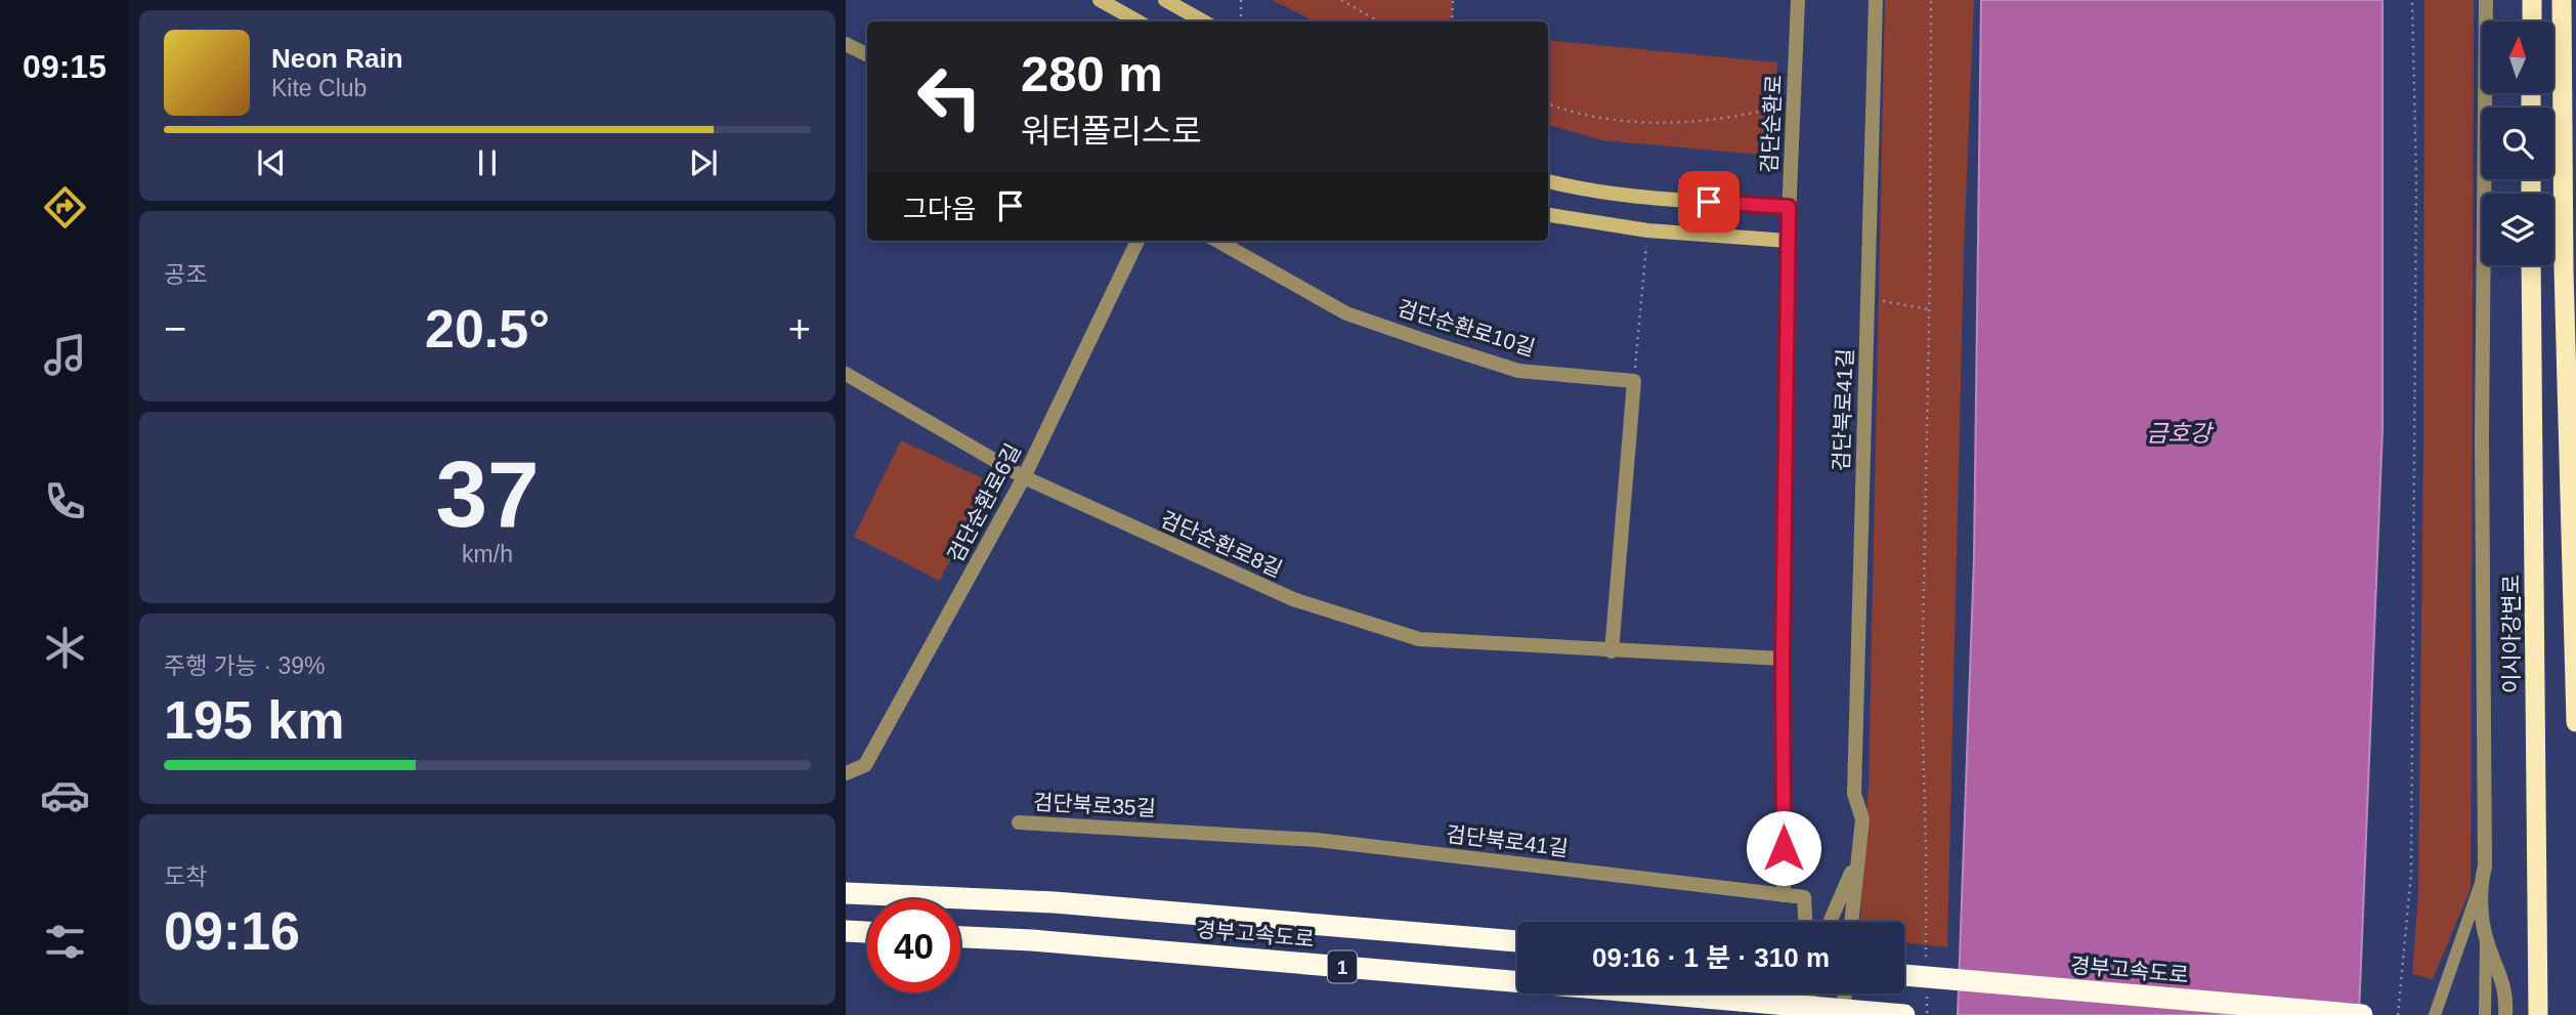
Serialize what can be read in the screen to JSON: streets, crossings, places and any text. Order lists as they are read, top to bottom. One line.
{"streets":{"highway":["이시아강변로","경부고속도로","1"],"street":["검단순환로","검단순환로10길","검단북로41길","검단순환로6길","검단순환로8길","검단북로35길"]},"crossings":[["검단순환로","검단북로41길"],["검단순환로","검단순환로8길"],["검단북로41길","검단북로35길"],["검단순환로6길","검단순환로8길"]],"water":["금호강"],"north":"top","page":{"tabs":"09:15","turn":["280 m","워터폴리스로"],"song":["Neon Rain","Kite Club"],"then":"그다음","tile":["공조",["37","km/h"],["주행 가능 · 39%","195 km"],["도착","09:16"]],"heat":["−","20.5°","+"],"limit":"40","trip":"09:16 · 1 분 · 310 m"}}
